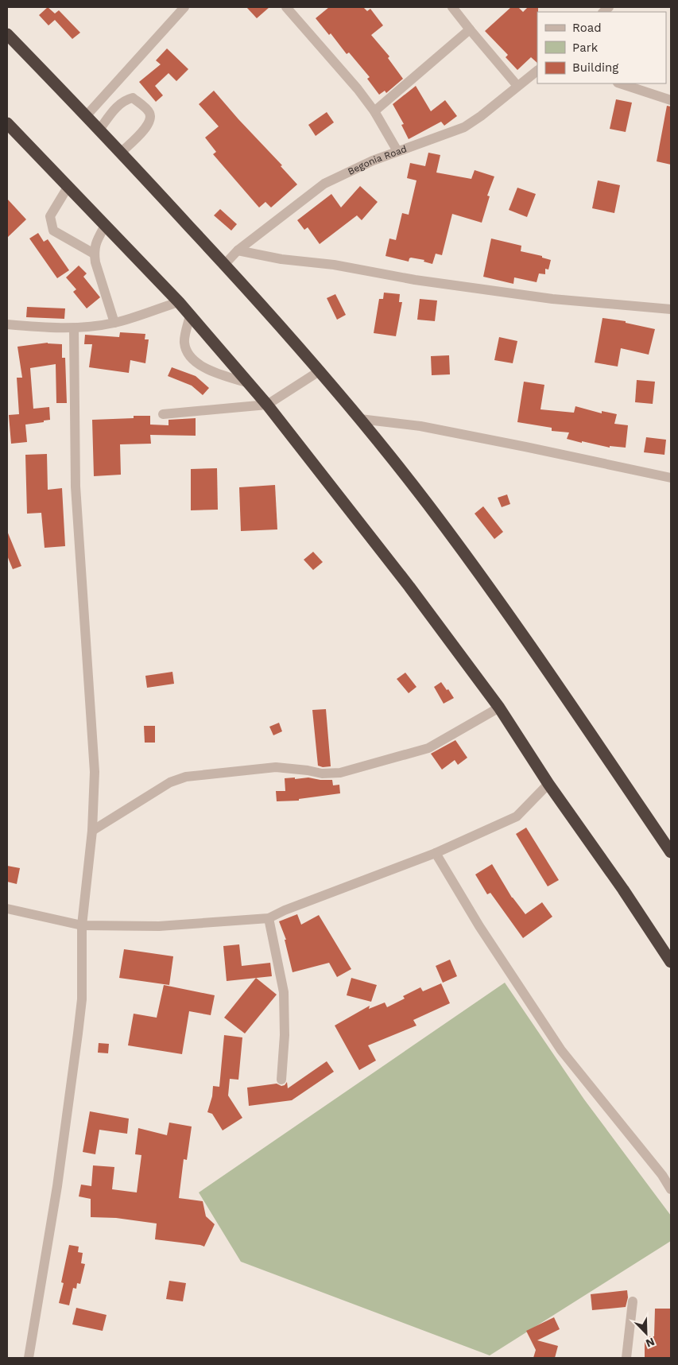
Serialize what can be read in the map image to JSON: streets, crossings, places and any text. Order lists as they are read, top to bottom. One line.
{"streets":{"street":["Begonia Road"]},"legend":["Road","Park","Building"],"north":"bottom right"}
